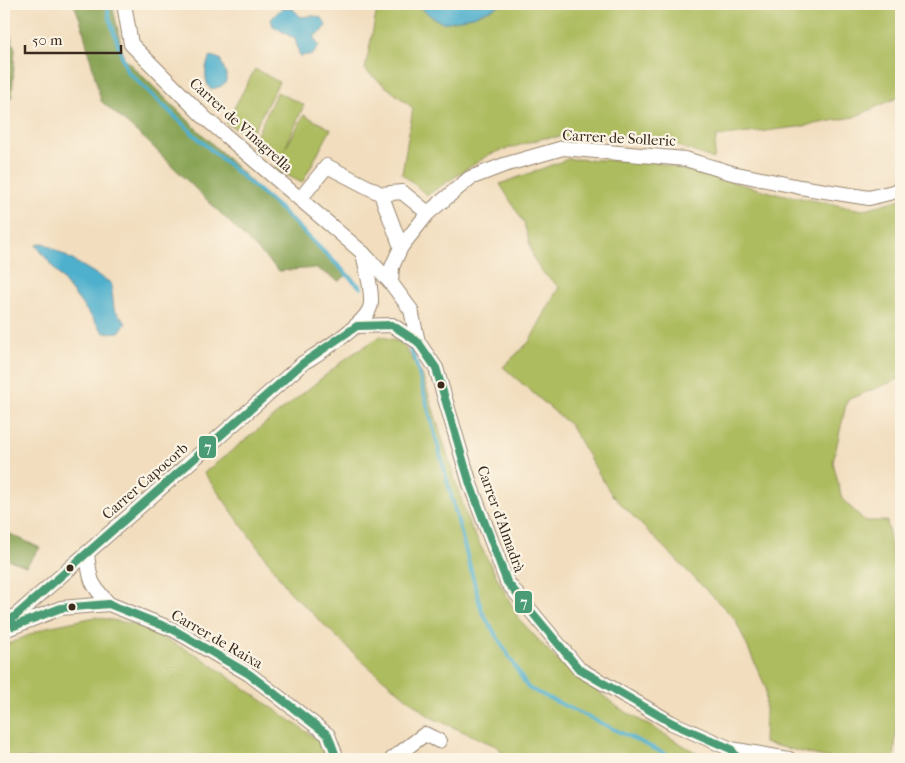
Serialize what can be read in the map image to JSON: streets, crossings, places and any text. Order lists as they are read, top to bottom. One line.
{"streets":{"street":["Carrer de Vinagrella","Carrer de Solleric","Carrer Capocorb","Carrer d'Almadrà","Carrer de Raixa"]},"crossings":[["Carrer de Vinagrella","Carrer de Solleric"],["Carrer de Vinagrella","Carrer d'Almadrà"],["Carrer Capocorb","Carrer de Raixa"]],"lines":["transit line 7"],"scale_bar":"50 m"}
